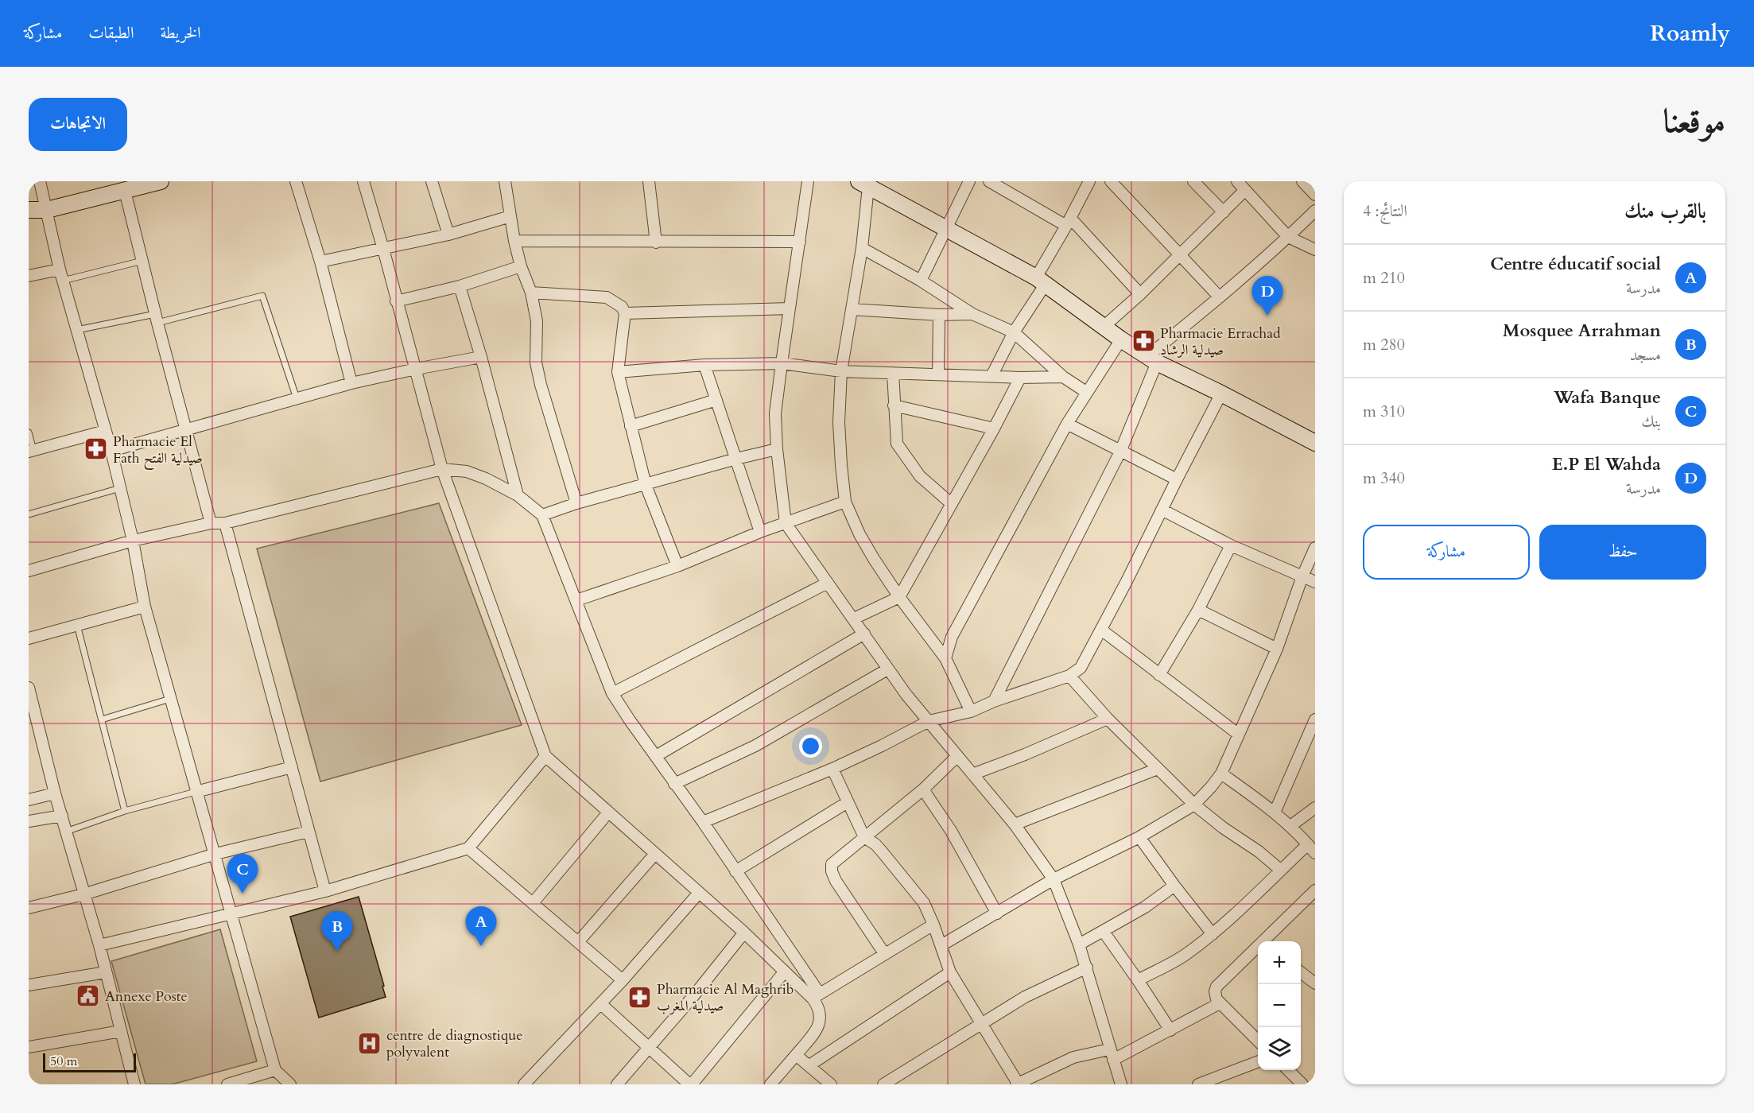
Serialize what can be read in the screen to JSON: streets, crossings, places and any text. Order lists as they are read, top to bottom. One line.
{"places":{"pharmacy":["Pharmacie Errachad صيدلية الرشاد","Pharmacie El Fath صيدلية الفتح","Pharmacie Al Maghrib صيدلية المغرب"],"public building":["Annexe Poste"],"hospital":["centre de diagnostique polyvalent"]},"scale_bar":"50 m","page":{"header":"Roamly","nav":["الخريطة","الطبقات","مشاركة"],"title":"موقعنا","buttons":["الاتجاهات",["حفظ","مشاركة"]],"heading":["بالقرب منك","النتائج: 4"],"list":[{"mark":"A","name":"Centre éducatif social","note":"مدرسة","value":"210 m"},{"mark":"B","name":"Mosquee Arrahman","note":"مسجد","value":"280 m"},{"mark":"C","name":"Wafa Banque","note":"بنك","value":"310 m"},{"mark":"D","name":"E.P El Wahda","note":"مدرسة","value":"340 m"}],"pins":["D","C","A","B"],"map_buttons":["+","−"],"scale":"50 m"}}
